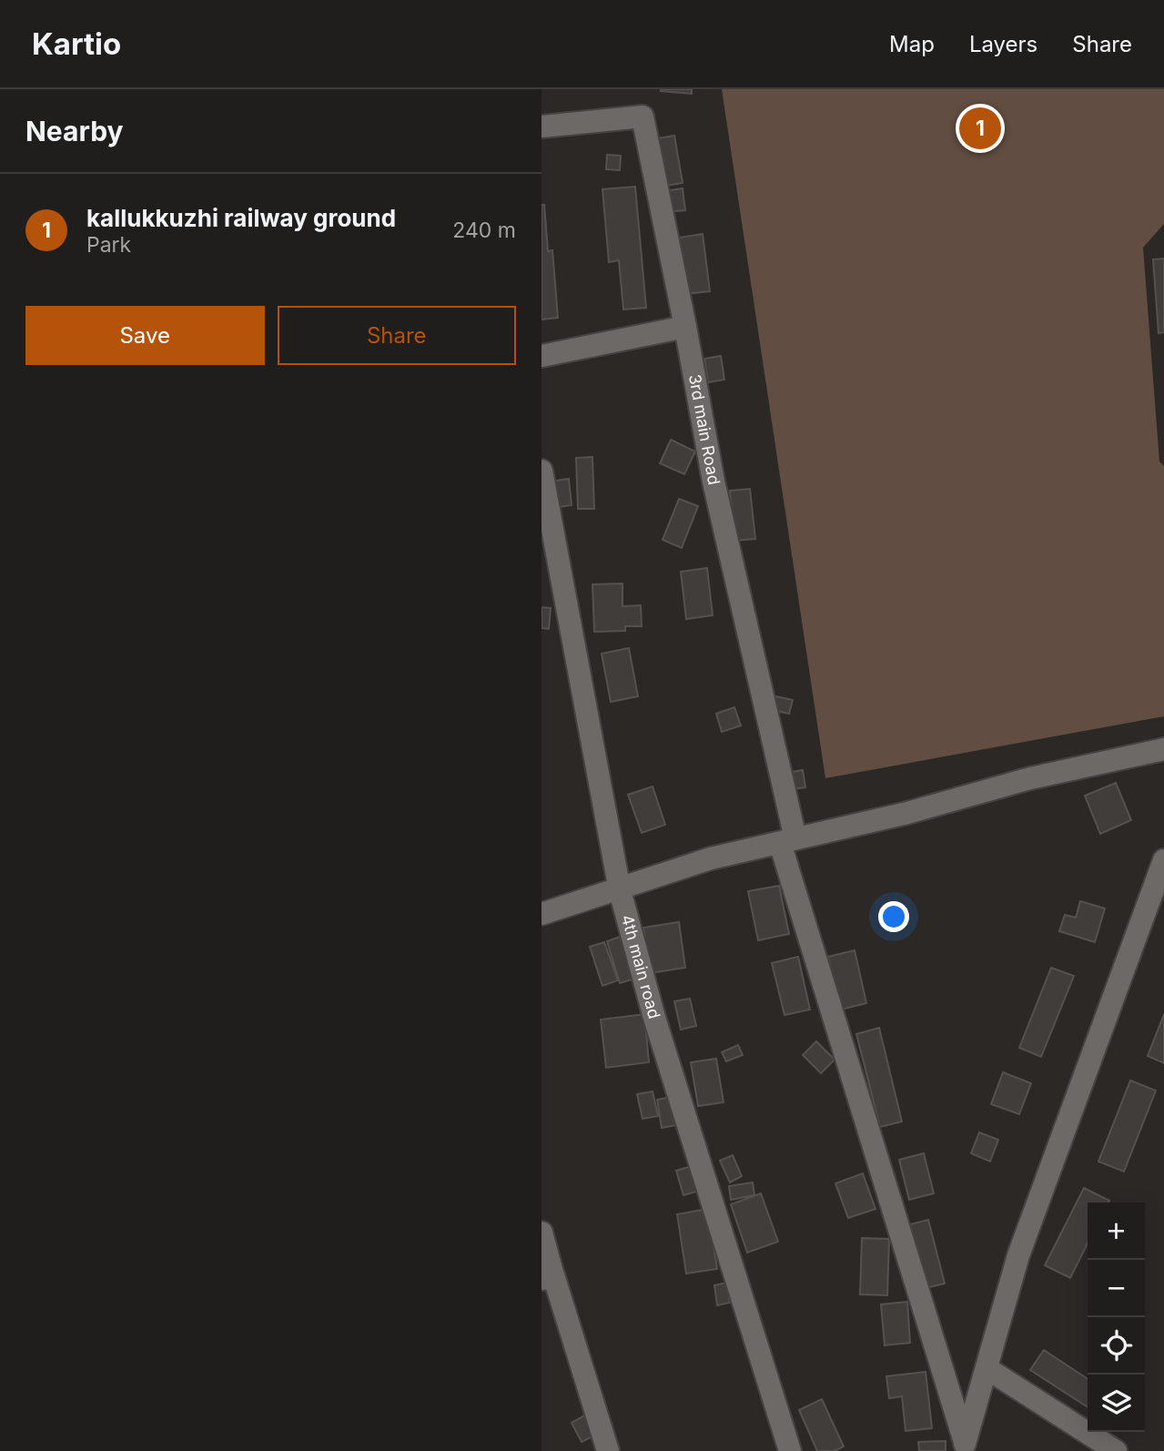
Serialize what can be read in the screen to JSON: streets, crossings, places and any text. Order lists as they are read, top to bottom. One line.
{"streets":{"street":["3rd main Road","4th main road"]},"page":{"header":"Kartio","nav":["Map","Layers","Share"],"heading":"Nearby","pins":"1","list":[{"mark":"1","name":"kallukkuzhi railway ground","note":"Park","value":"240 m"}],"buttons":["Save","Share"],"map_buttons":["+","−"]}}
